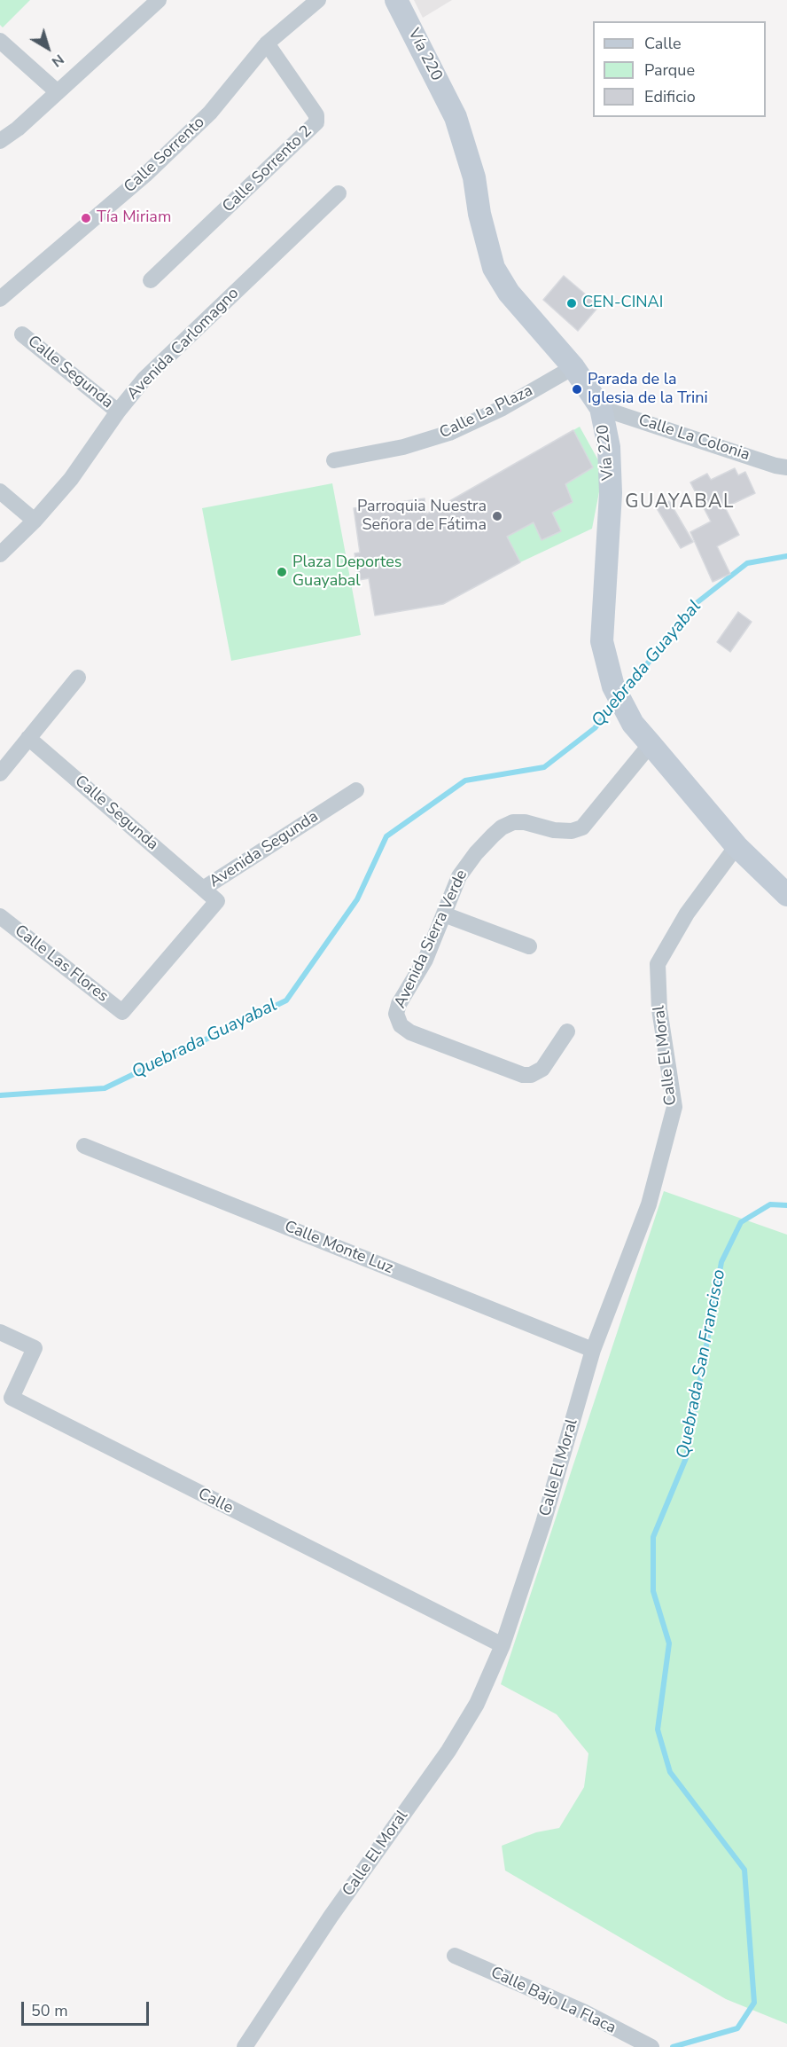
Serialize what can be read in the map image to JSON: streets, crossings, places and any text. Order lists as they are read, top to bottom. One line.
{"streets":{"main road":["Vía 220"],"street":["Calle Sorrento","Calle Sorrento 2","Avenida Carlomagno","Calle Segunda","Calle La Plaza","Calle La Colonia","Avenida Segunda","Avenida Sierra Verde","Calle Las Flores","Calle El Moral","Calle Monte Luz","Calle","Calle Bajo La Flaca"]},"crossings":[["Vía 220","Calle La Plaza"],["Vía 220","Calle La Colonia"],["Vía 220","Avenida Sierra Verde"],["Vía 220","Calle El Moral"],["Calle Sorrento","Calle Sorrento 2"],["Avenida Carlomagno","Calle Segunda"],["Calle Segunda","Avenida Segunda"],["Avenida Segunda","Calle Las Flores"],["Calle El Moral","Calle Monte Luz"],["Calle El Moral","Calle"]],"districts":["GUAYABAL"],"water":["Quebrada Guayabal","Quebrada San Francisco"],"places":["Tía Miriam","CEN-CINAI","Parada de la Iglesia de la Trini","Parroquia Nuestra Señora de Fátima","Plaza Deportes Guayabal"],"legend":["Calle","Parque","Edificio"],"scale_bar":"50 m","north":"bottom right"}
